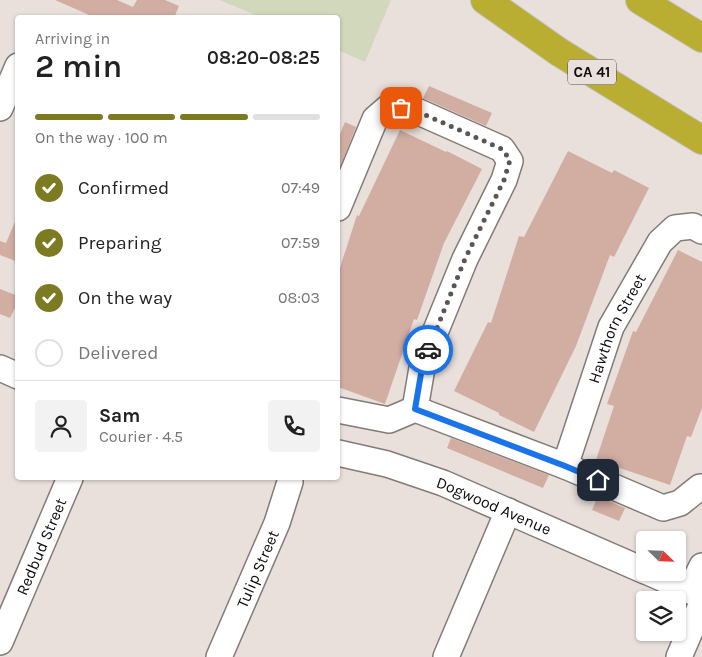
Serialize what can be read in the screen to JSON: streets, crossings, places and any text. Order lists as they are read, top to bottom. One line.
{"streets":{"highway":["CA 41"],"street":["Hawthorn Street","Dogwood Avenue","Redbud Street","Tulip Street"]},"north":"bottom right","page":{"heading":["2 min","Arriving in","08:20–08:25"],"panel":["Sam","Courier · 4.5"],"bar":"On the way · 100 m","list":[["Confirmed","07:49"],["Preparing","07:59"],["On the way","08:03"],"Delivered"]}}
